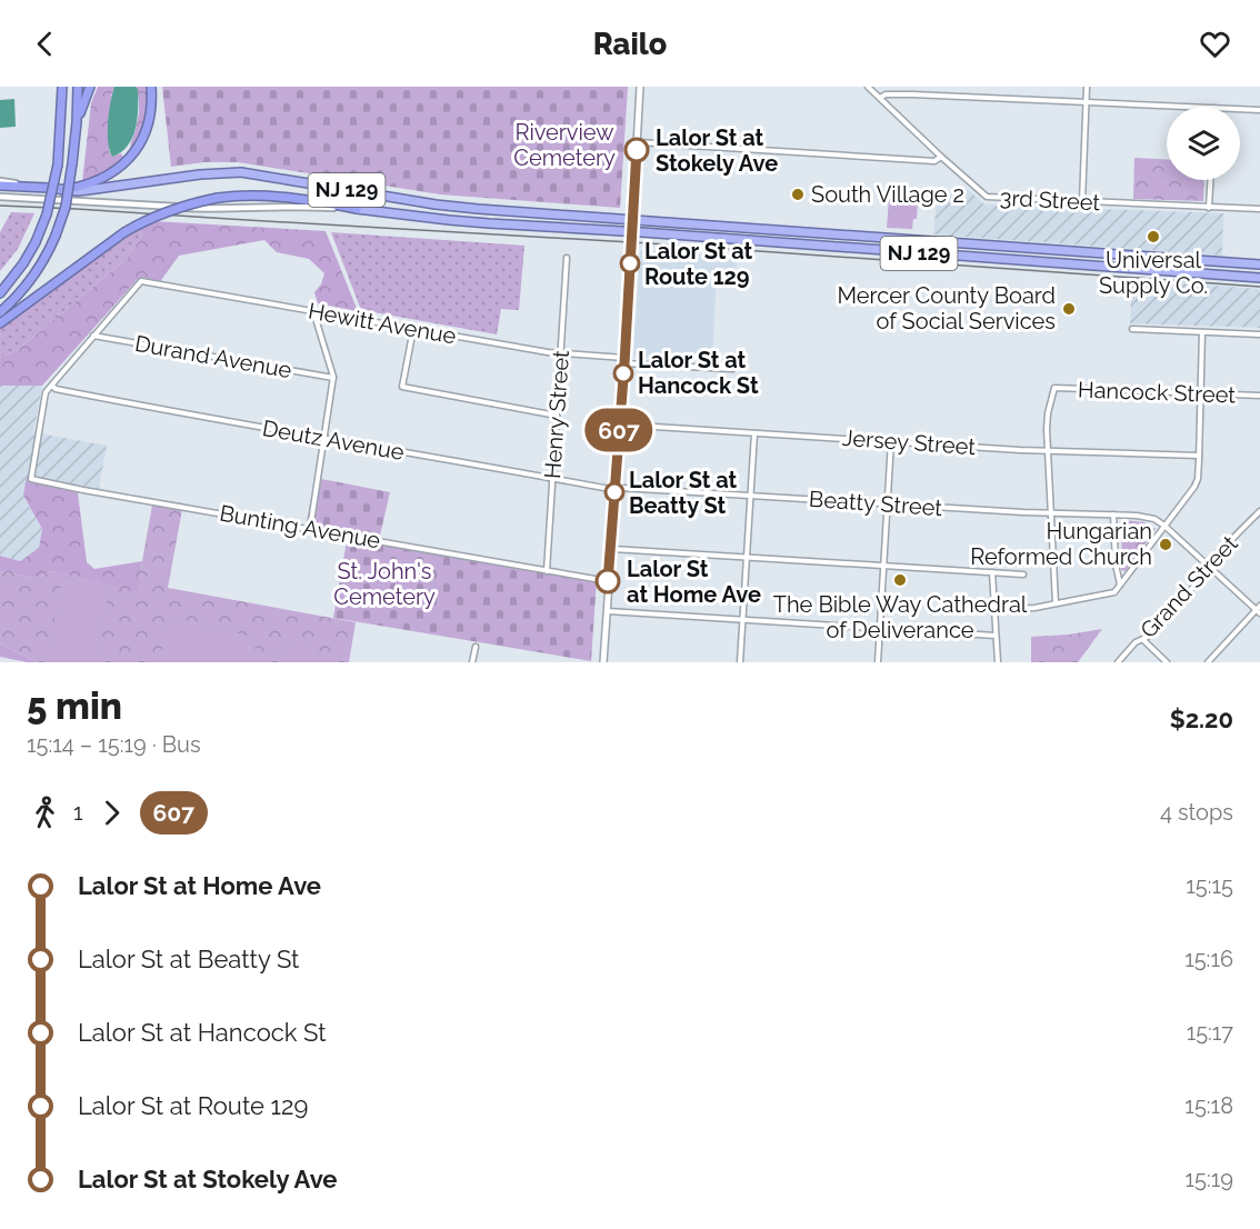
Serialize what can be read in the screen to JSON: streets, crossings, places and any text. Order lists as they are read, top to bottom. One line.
{"streets":{"highway":["NJ 129"],"street":["3rd Street","Hewitt Avenue","Durand Avenue","Hancock Street","Henry Street","Deutz Avenue","Jersey Street","Beatty Street","Bunting Avenue","Grand Street"]},"crossings":[["Hewitt Avenue","Durand Avenue"],["Hewitt Avenue","Henry Street"],["Hancock Street","Jersey Street"],["Henry Street","Deutz Avenue"],["Henry Street","Bunting Avenue"],["Deutz Avenue","Beatty Street"],["Deutz Avenue","Bunting Avenue"],["Beatty Street","Grand Street"]],"parks":["Riverview Cemetery","St. John's Cemetery"],"places":["Lalor St at Stokely Ave","South Village 2","Universal Supply Co.","Lalor St at Route 129","Mercer County Board of Social Services","Lalor St at Hancock St","Lalor St at Beatty St","Hungarian Reformed Church","The Bible Way Cathedral of Deliverance","Lalor St at Home Ave"],"lines":["bus line 607"],"page":{"header":"Railo","on_map":"607","heading":["5 min","15:14 – 15:19 · Bus","$2.20"],"legs":["1","607","4 stops"],"list":[{"name":"Lalor St at Home Ave","value":"15:15"},{"name":"Lalor St at Beatty St","value":"15:16"},{"name":"Lalor St at Hancock St","value":"15:17"},{"name":"Lalor St at Route 129","value":"15:18"},{"name":"Lalor St at Stokely Ave","value":"15:19"}]}}
